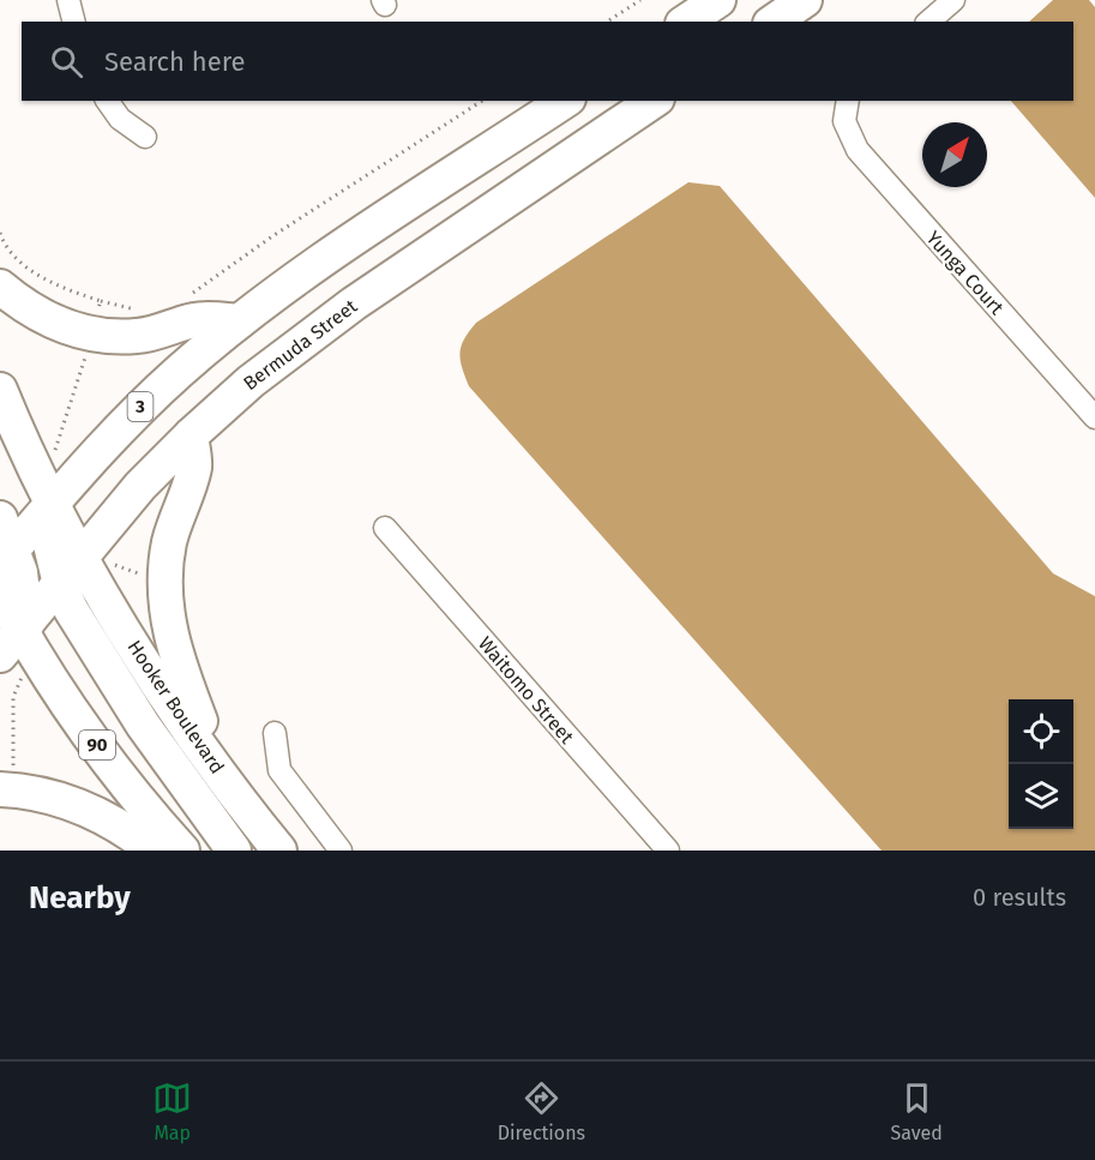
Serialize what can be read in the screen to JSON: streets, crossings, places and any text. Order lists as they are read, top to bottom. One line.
{"streets":{"main road":["Bermuda Street","3","Hooker Boulevard","90"],"street":["Yunga Court","Waitomo Street"]},"crossings":[["Bermuda Street","Hooker Boulevard"],["Bermuda Street","90"],["3","Hooker Boulevard"]],"north":"top right","page":{"search":"Search here","heading":["Nearby","0 results"],"nav":["Map","Directions","Saved"]}}
